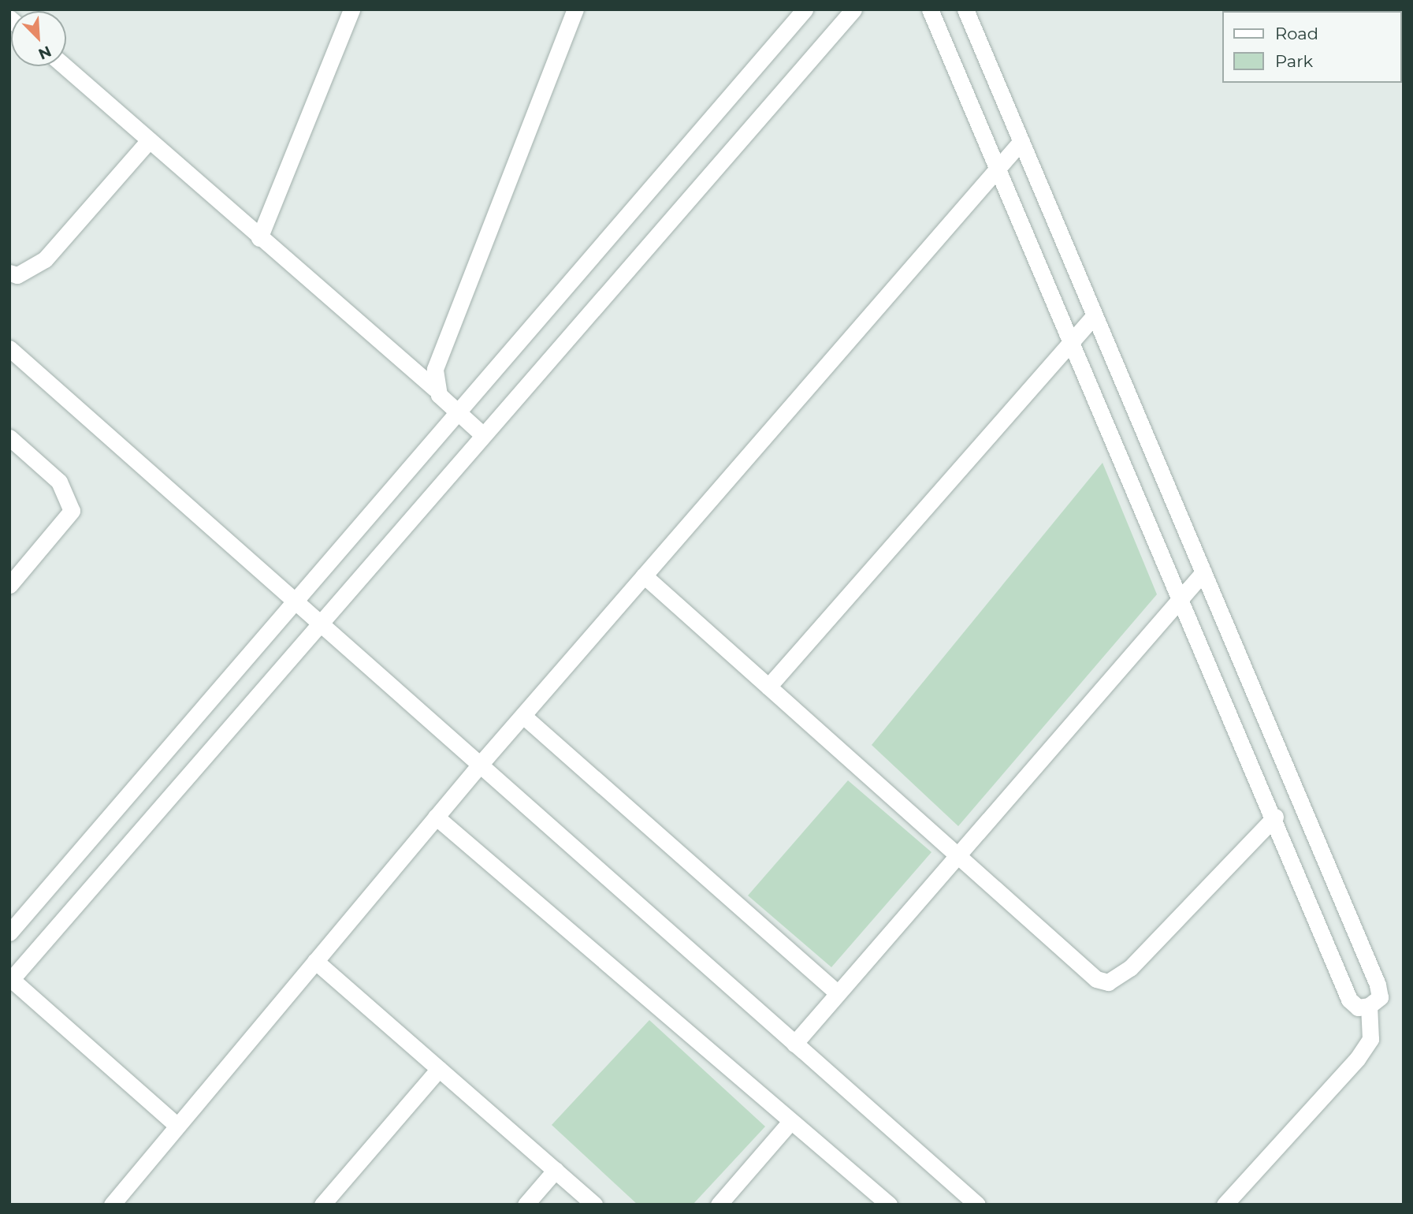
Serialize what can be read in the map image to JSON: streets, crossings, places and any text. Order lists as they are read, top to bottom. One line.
{"legend":["Road","Park"],"north":"bottom right"}
